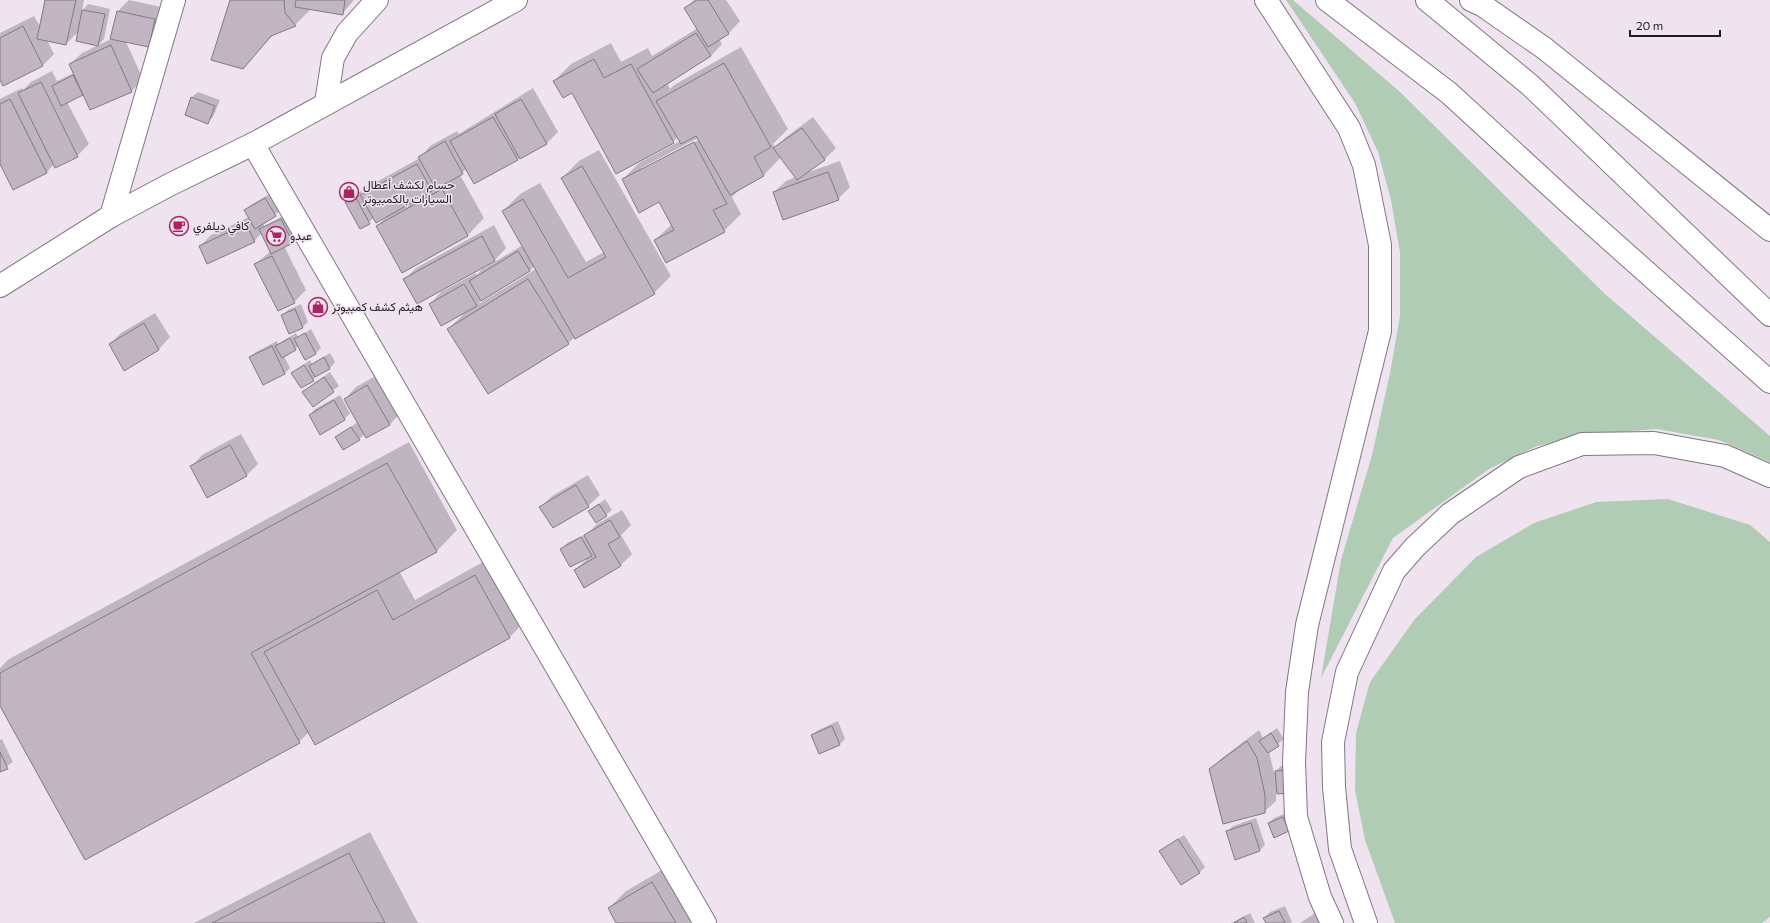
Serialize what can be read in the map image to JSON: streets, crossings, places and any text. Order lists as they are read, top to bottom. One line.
{"places":{"shop":["حسام لكشف أعطال السيارات بالكمبيوتر","هيثم كشف كمبيوتر"],"cafe":["كافي ديلفري"],"supermarket":["عبدو"]},"scale_bar":"20 m"}
